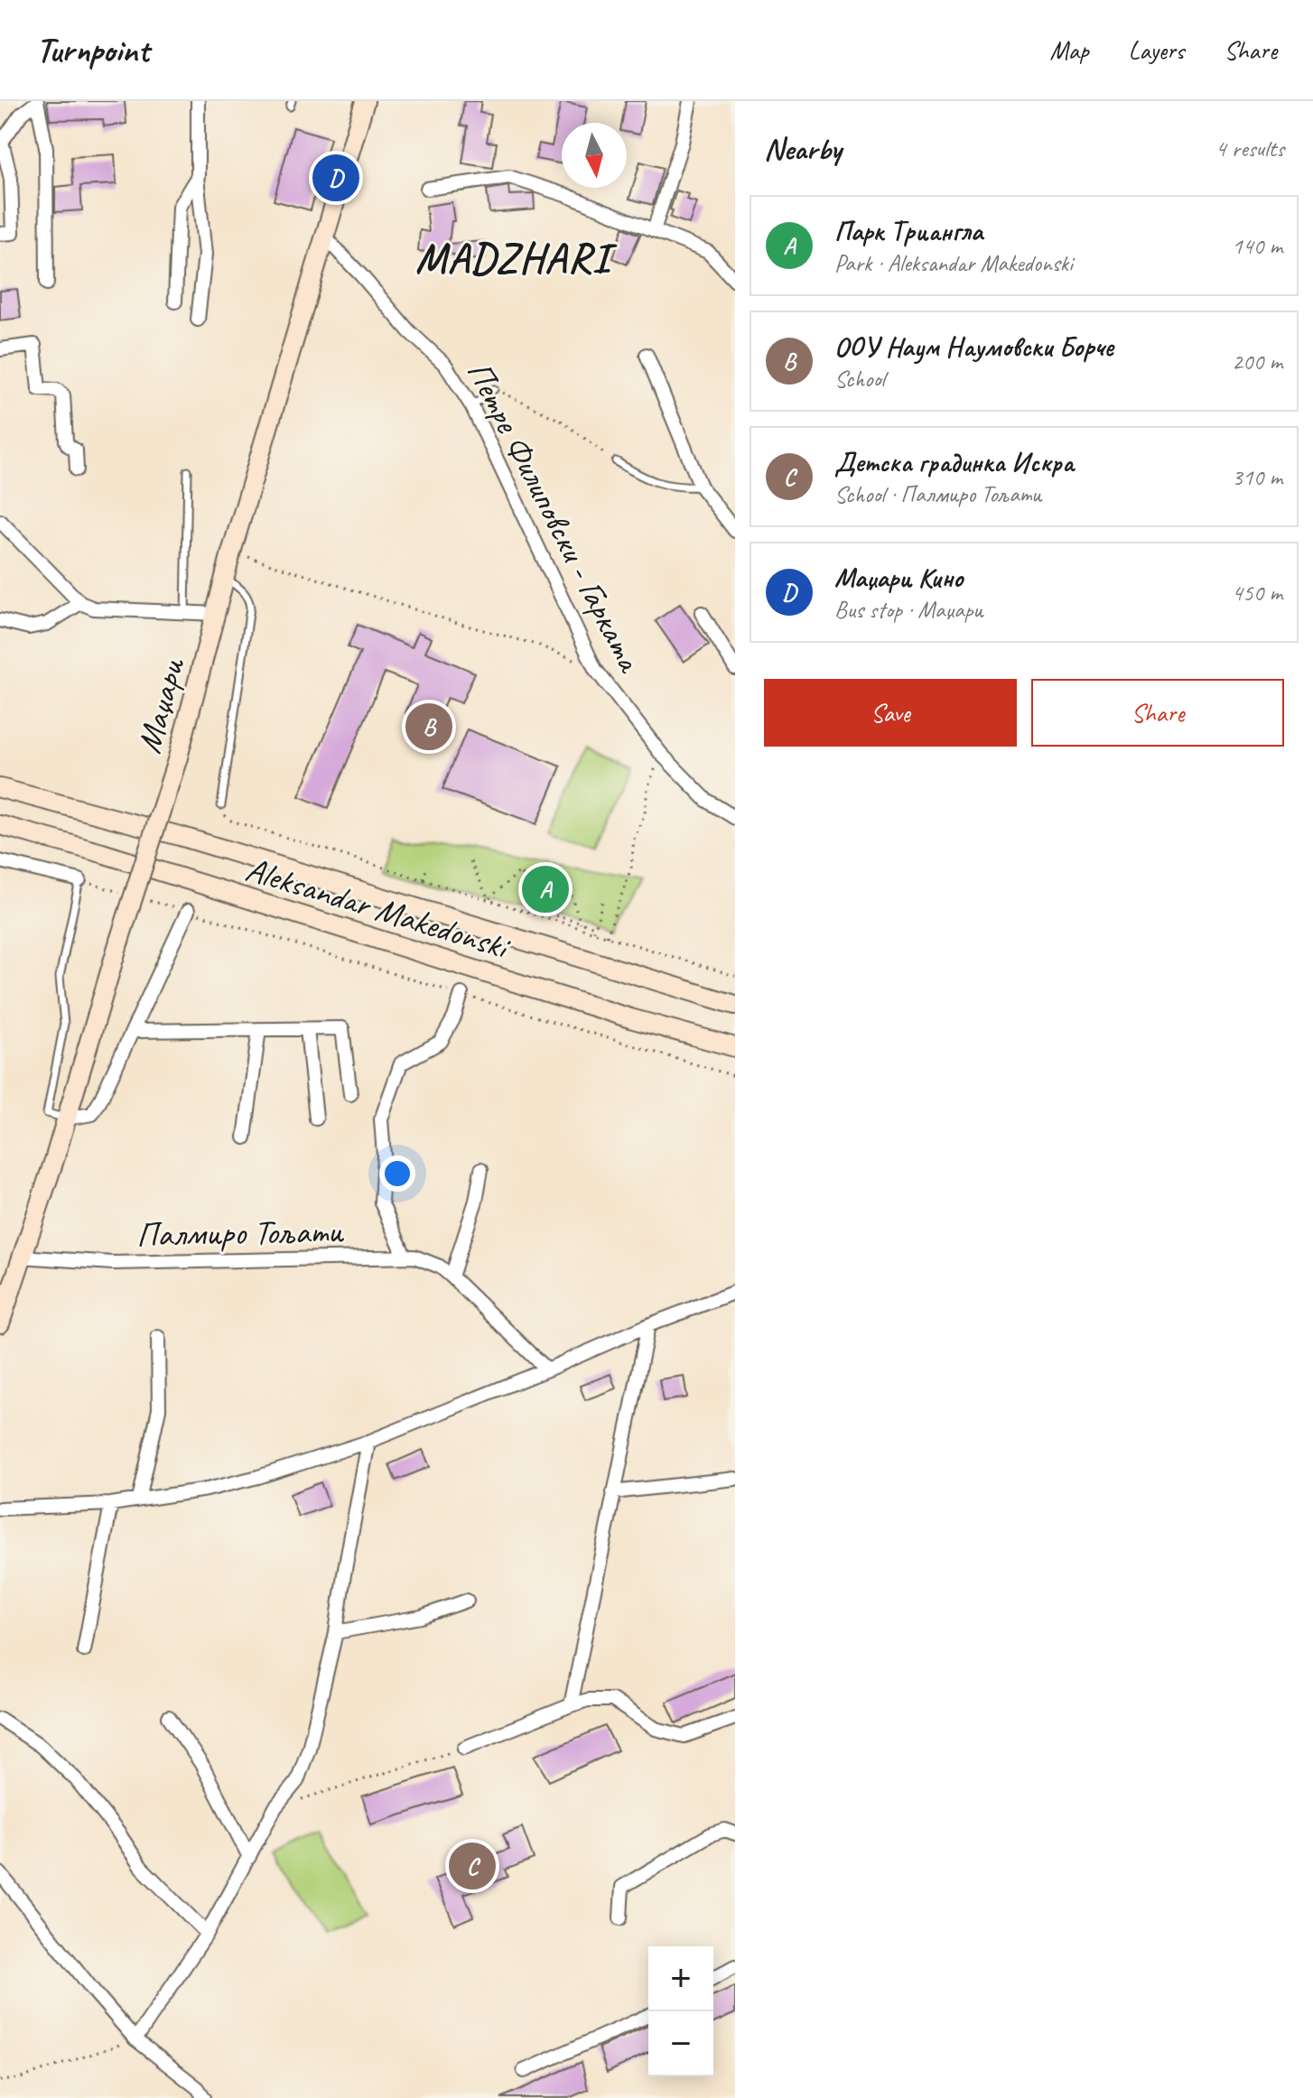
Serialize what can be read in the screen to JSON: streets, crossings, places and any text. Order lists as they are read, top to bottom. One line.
{"streets":{"street":["Петре Филиповски - Гарката","Маџари","Aleksandar Makedonski","Палмиро Тољати"]},"crossings":[["Петре Филиповски - Гарката","Маџари"],["Маџари","Палмиро Тољати"]],"districts":["MADZHARI"],"north":"bottom","page":{"header":"Turnpoint","nav":["Map","Layers","Share"],"heading":["Nearby","4 results"],"pins":["D","B","A","C"],"list":[{"mark":"A","name":"Парк Триангла","note":"Park · Aleksandar Makedonski","value":"140 m"},{"mark":"B","name":"ООУ Наум Наумовски Борче","note":"School","value":"200 m"},{"mark":"C","name":"Детска градинка Искра","note":"School · Палмиро Тољати","value":"310 m"},{"mark":"D","name":"Маџари Кино","note":"Bus stop · Маџари","value":"450 m"}],"buttons":["Save","Share"],"map_buttons":["+","−"]}}
